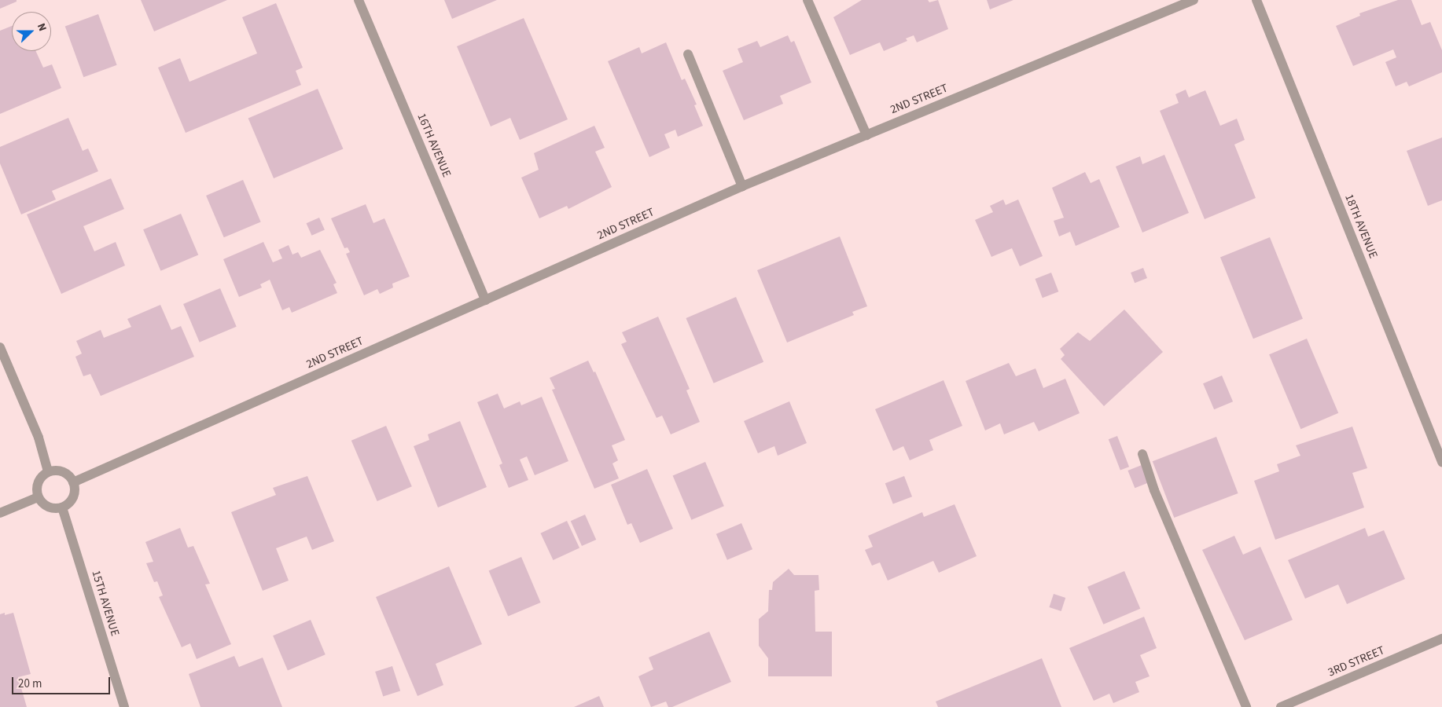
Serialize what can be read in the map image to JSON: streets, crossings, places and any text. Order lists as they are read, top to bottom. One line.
{"streets":{"street":["2ND STREET","16TH AVENUE","18TH AVENUE","15TH AVENUE","3RD STREET"]},"crossings":[["2ND STREET","16TH AVENUE"],["2ND STREET","15TH AVENUE"]],"scale_bar":"20 m","north":"right"}
